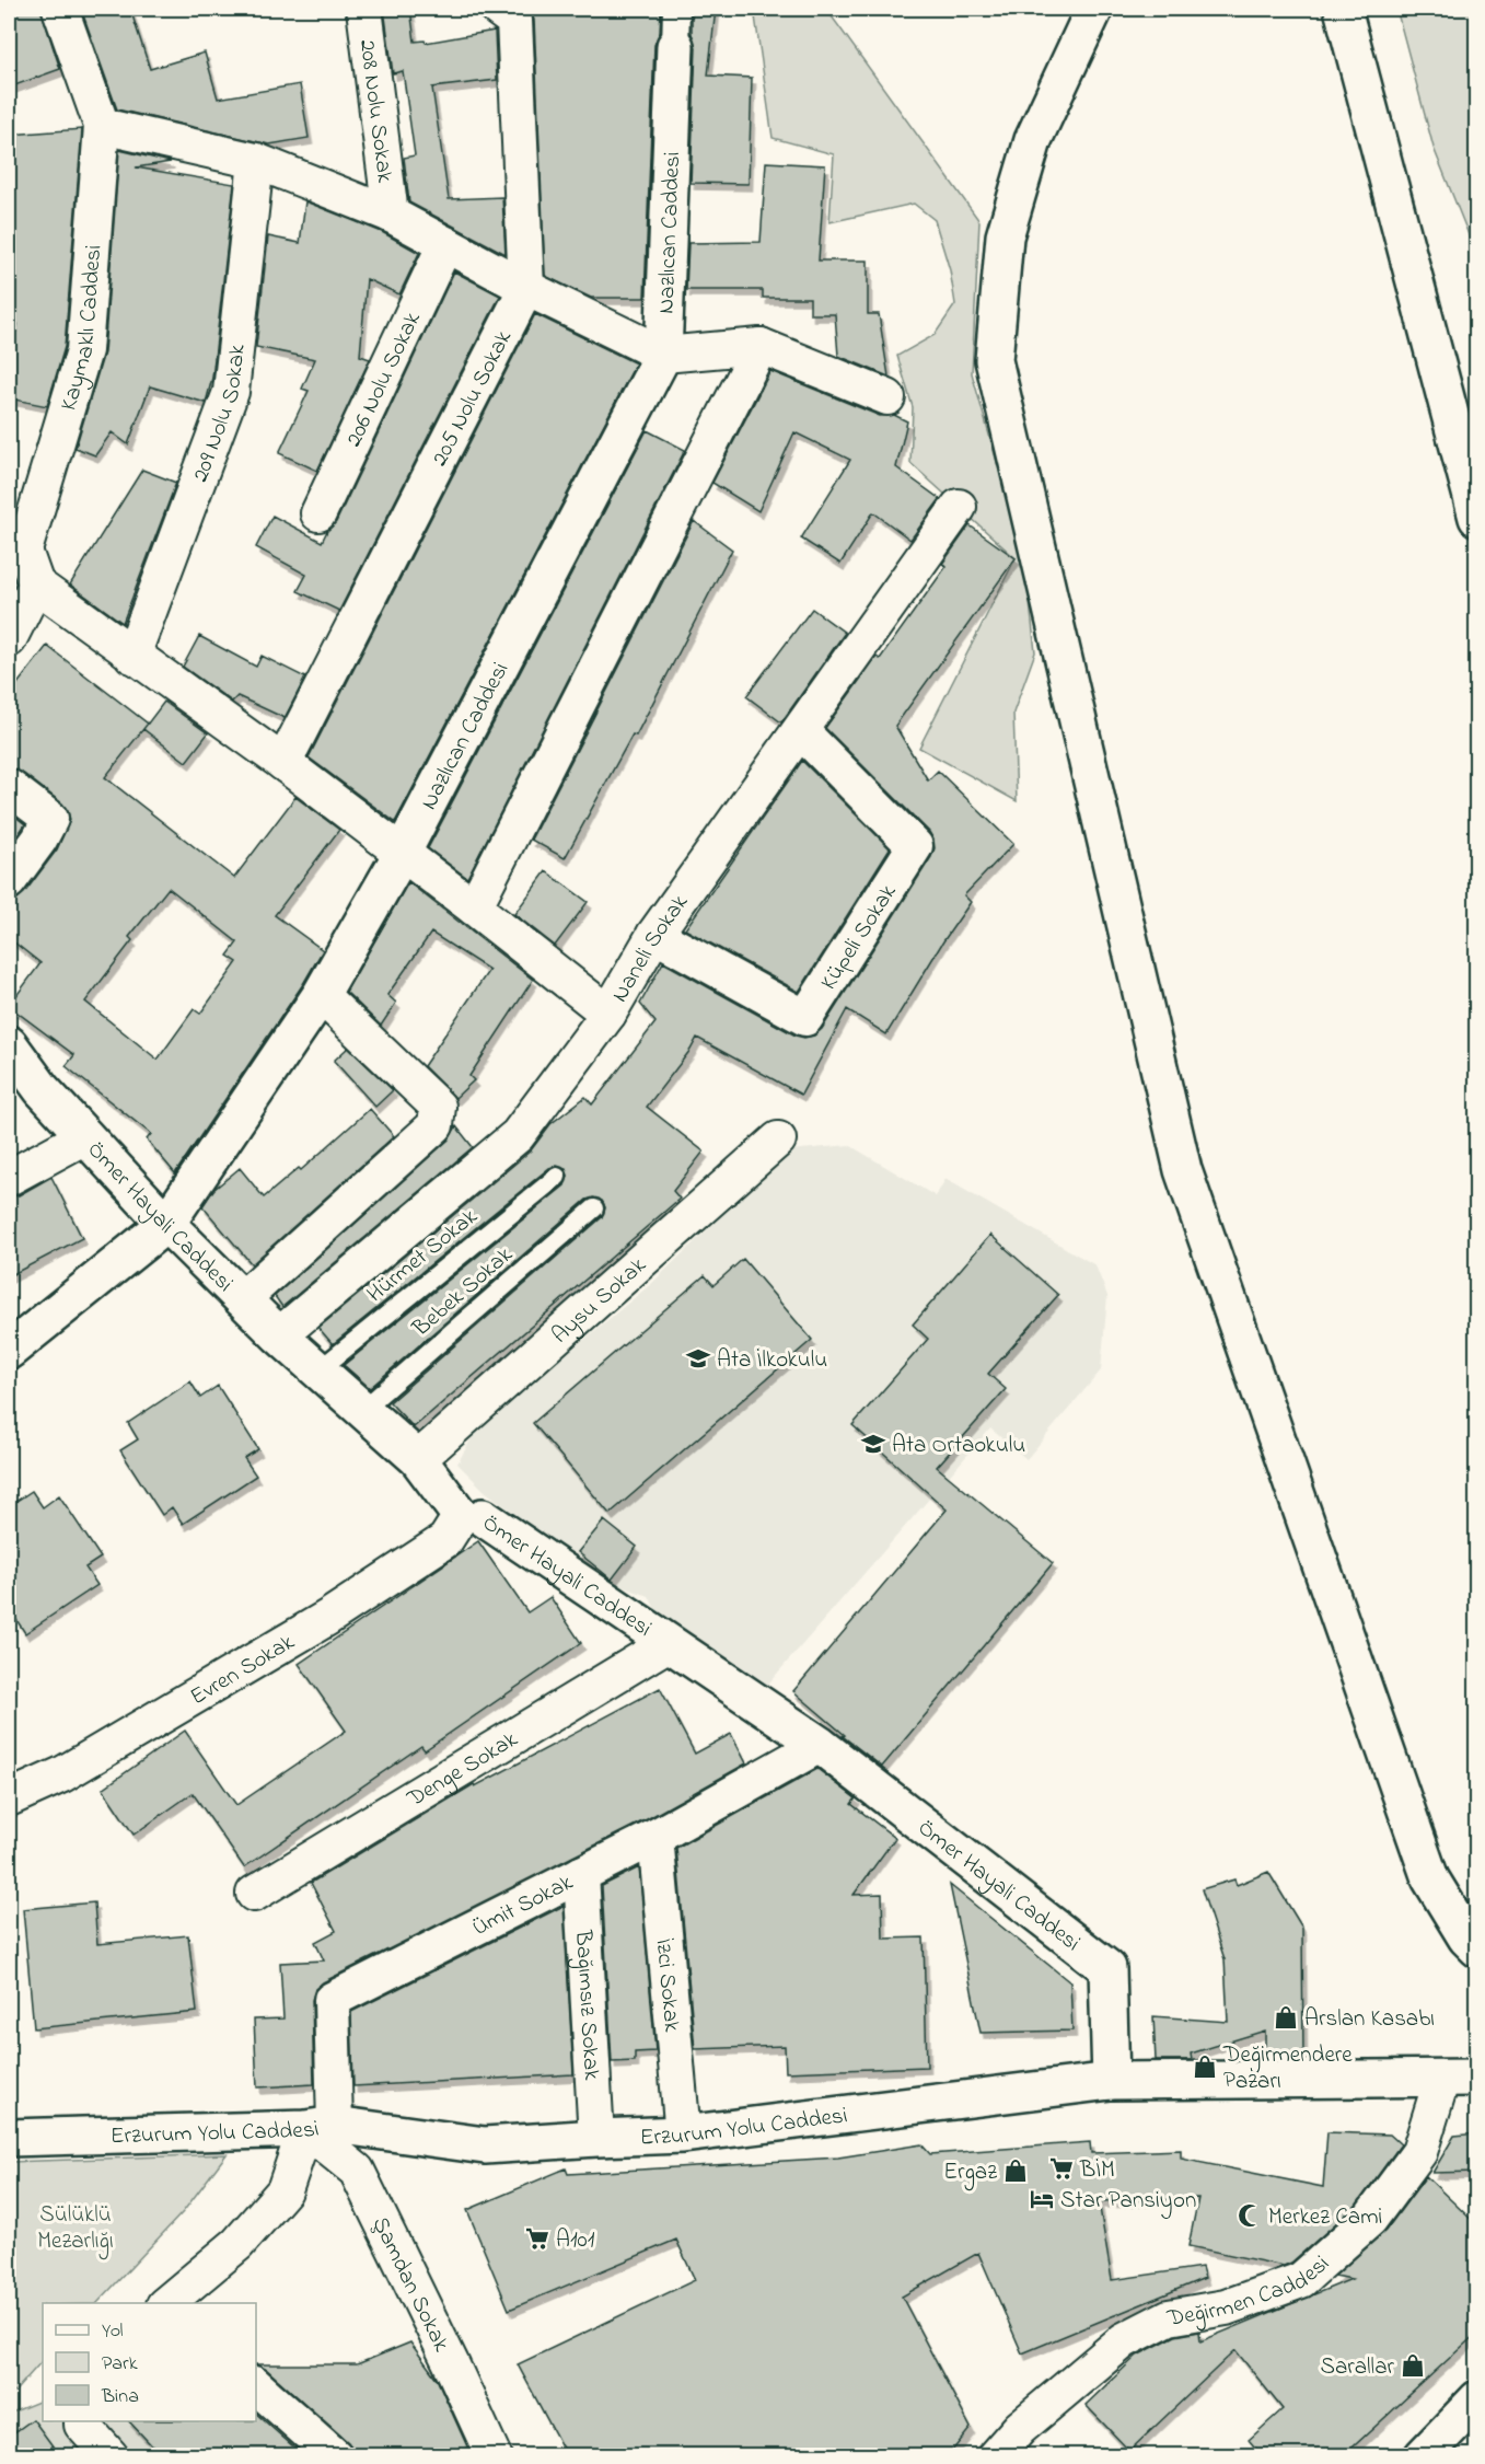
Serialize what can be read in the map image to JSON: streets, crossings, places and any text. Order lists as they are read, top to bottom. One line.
{"streets":{"street":["208 Nolu Sokak","Nazlıcan Caddesi","Kaymaklı Caddesi","206 Nolu Sokak","205 Nolu Sokak","209 Nolu Sokak","Küpeli Sokak","Naneli Sokak","Ömer Hayali Caddesi","Aysu Sokak","Evren Sokak","Denge Sokak","Ümit Sokak","İzci Sokak","Bağımsız Sokak","Erzurum Yolu Caddesi","Şamdan Sokak","Değirmen Caddesi"],"lane":["Hürmet Sokak","Bebek Sokak"]},"crossings":[["Nazlıcan Caddesi","Ömer Hayali Caddesi"],["Küpeli Sokak","Naneli Sokak"],["Naneli Sokak","Ömer Hayali Caddesi"],["Ömer Hayali Caddesi","Hürmet Sokak"],["Ömer Hayali Caddesi","Bebek Sokak"],["Ömer Hayali Caddesi","Aysu Sokak"],["Ömer Hayali Caddesi","Evren Sokak"],["Ömer Hayali Caddesi","Denge Sokak"],["Ömer Hayali Caddesi","Ümit Sokak"],["Ömer Hayali Caddesi","Erzurum Yolu Caddesi"],["Ümit Sokak","İzci Sokak"],["Ümit Sokak","Bağımsız Sokak"],["Ümit Sokak","Erzurum Yolu Caddesi"],["Ümit Sokak","Şamdan Sokak"],["İzci Sokak","Erzurum Yolu Caddesi"],["Bağımsız Sokak","Erzurum Yolu Caddesi"],["Erzurum Yolu Caddesi","Şamdan Sokak"],["Erzurum Yolu Caddesi","Değirmen Caddesi"]],"parks":["Sülüklü Mezarlığı"],"places":{"school or university":["Ata İlkokulu","Ata Ortaokulu"],"shop":["Arslan Kasabı","Değirmendere Pazarı","Ergaz","Sarallar"],"supermarket":["BİM","A101"],"hotel":["Star Pansiyon"],"mosque":["Merkez Cami"]},"legend":["Yol","Park","Bina"]}
